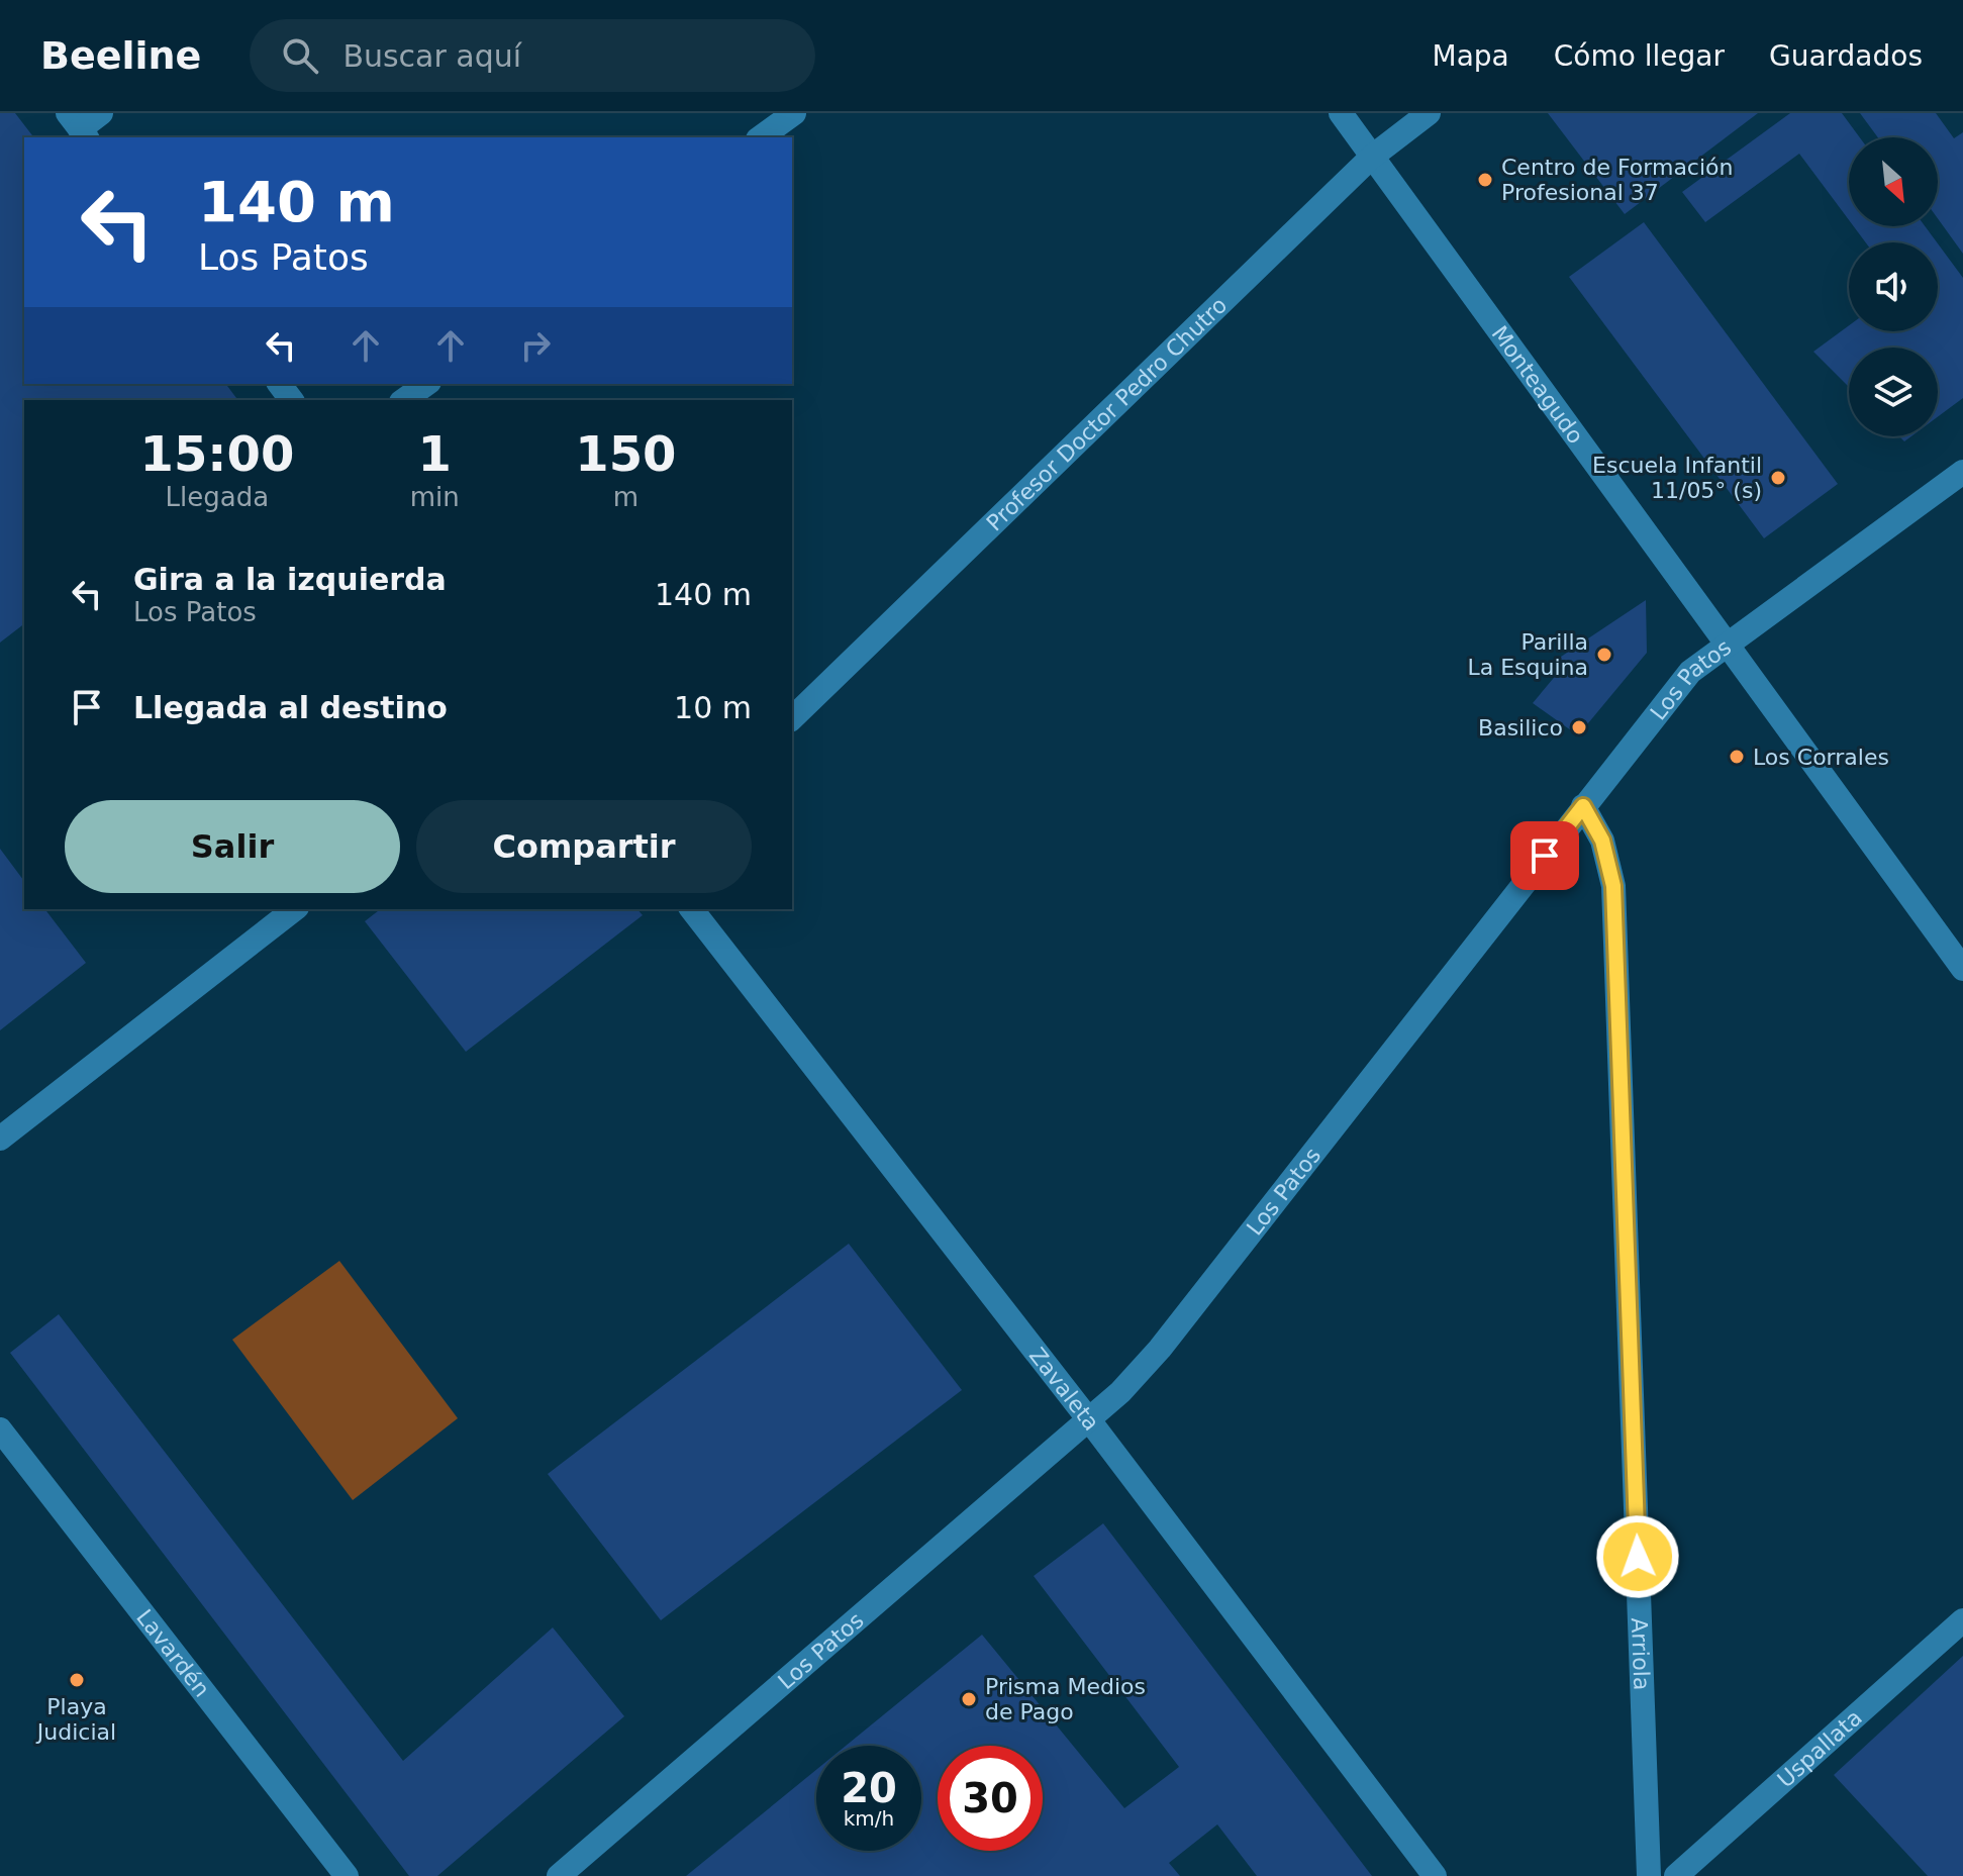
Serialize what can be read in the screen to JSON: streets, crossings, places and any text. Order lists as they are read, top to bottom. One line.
{"streets":{"street":["Monteagudo","Profesor Doctor Pedro Chutro","Los Patos","Zavaleta","Lavardén","Arriola","Uspallata"]},"crossings":[["Monteagudo","Profesor Doctor Pedro Chutro"],["Monteagudo","Los Patos"],["Los Patos","Zavaleta"],["Los Patos","Arriola"]],"places":["Centro de Formación Profesional 37","Escuela Infantil 11/05° (s)","Parilla La Esquina","Basilico","Los Corrales","Playa Judicial","Prisma Medios de Pago"],"north":"bottom right","page":{"header":"Beeline","search":"Buscar aquí","nav":["Mapa","Cómo llegar","Guardados"],"turn":["140 m","Los Patos"],"eta":["15:00","Llegada","1","min","150","m"],"list":[{"name":"Gira a la izquierda","note":"Los Patos","value":"140 m"},{"name":"Llegada al destino","value":"10 m"}],"buttons":["Salir","Compartir"],"speed":"20 km/h","limit":"30"}}
